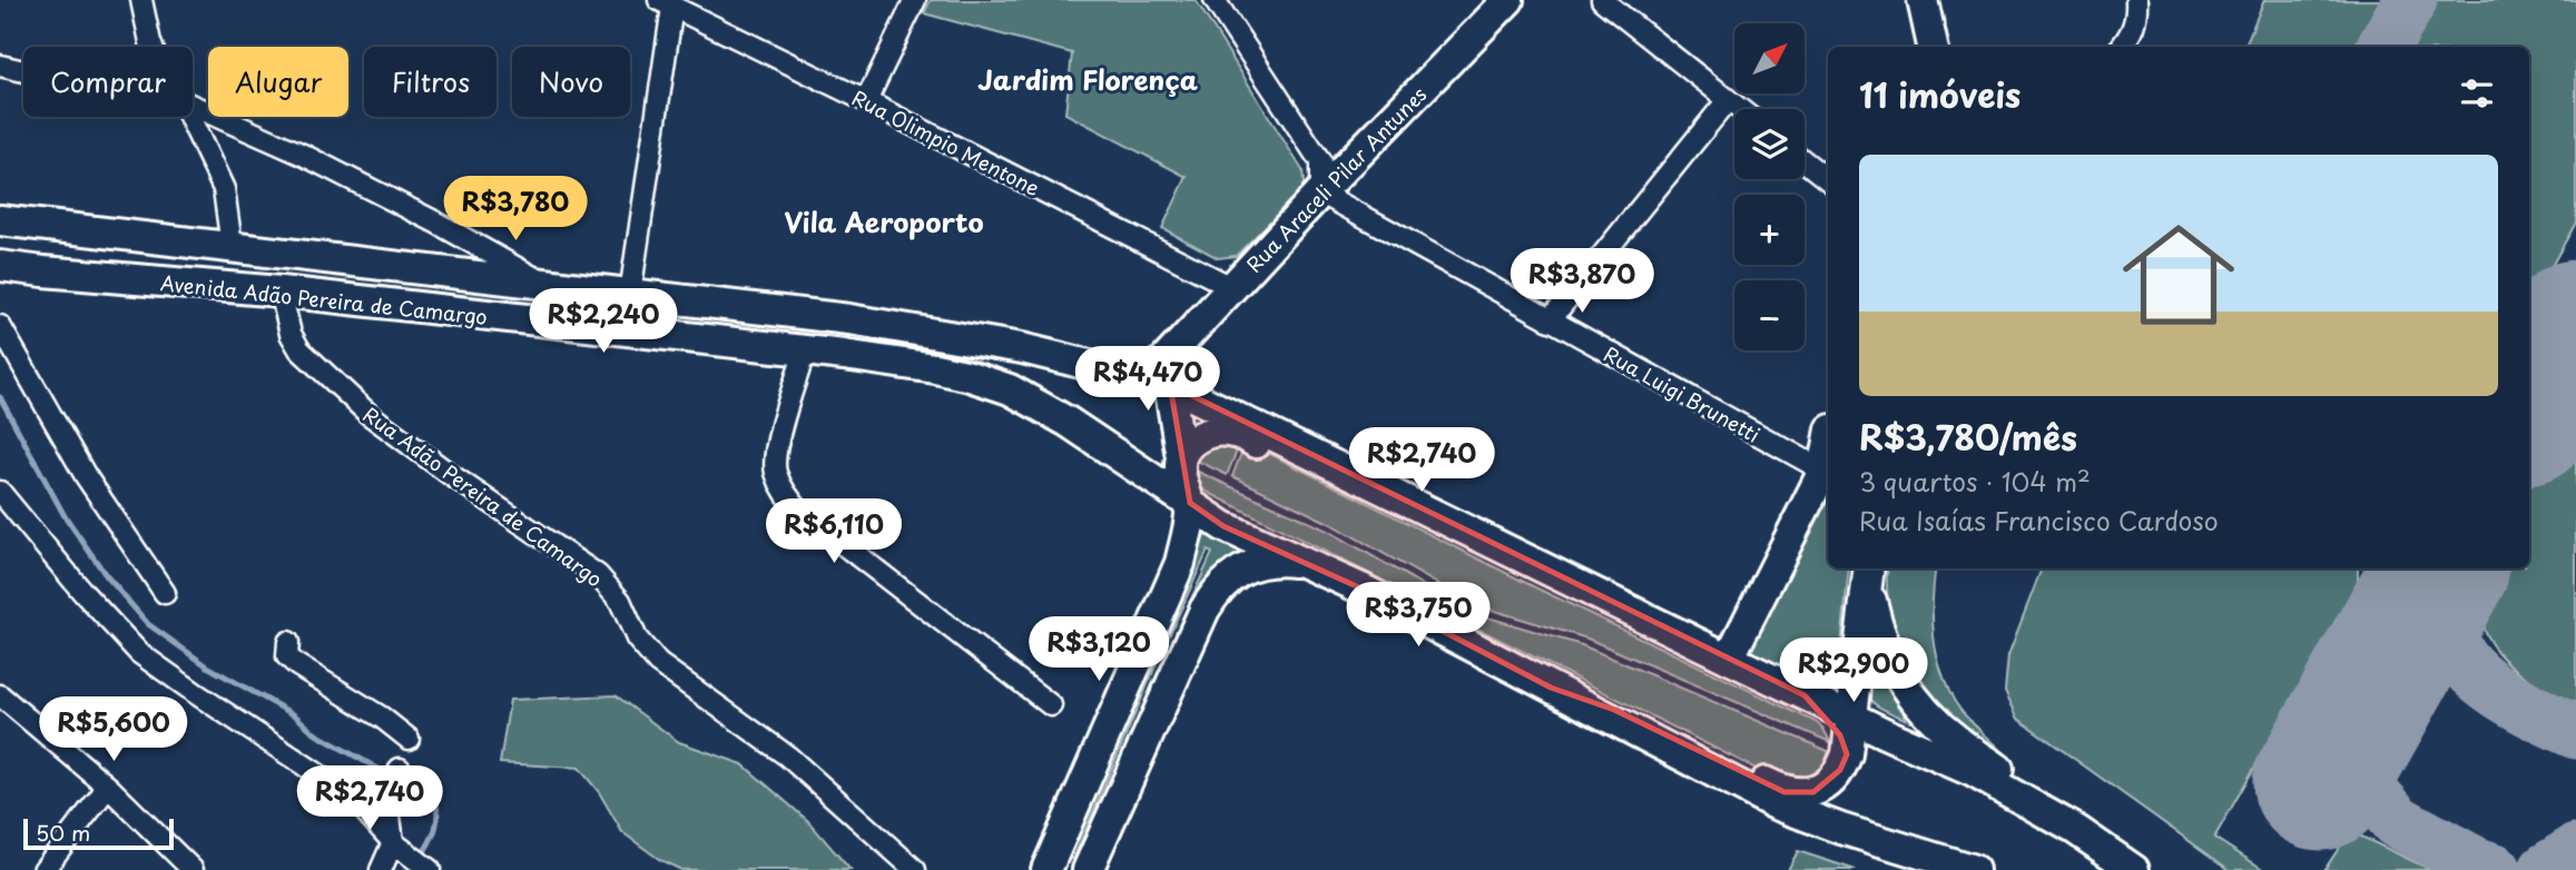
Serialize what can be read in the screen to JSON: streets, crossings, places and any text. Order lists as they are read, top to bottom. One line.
{"streets":{"main road":["Rua Araceli Pilar Antunes","Avenida Adão Pereira de Camargo"],"street":["Rua Olimpio Mentone","Rua Luigi Brunetti","Rua Adão Pereira de Camargo"]},"crossings":[["Rua Olimpio Mentone","Rua Araceli Pilar Antunes"],["Rua Araceli Pilar Antunes","Avenida Adão Pereira de Camargo"],["Rua Araceli Pilar Antunes","Rua Luigi Brunetti"],["Avenida Adão Pereira de Camargo","Rua Adão Pereira de Camargo"]],"districts":["Jardim Florença","Vila Aeroporto"],"scale_bar":"50 m","north":"top right","page":{"map_buttons":["+","−"],"chip":["Comprar","Alugar","Filtros","Novo"],"heading":"11 imóveis","list":[{"name":"R$3,780/mês","note":"3 quartos · 104 m² · Rua Isaías Francisco Cardoso"}],"price":["R$3,780","R$3,870","R$2,240","R$4,470","R$2,740","R$6,110","R$3,750","R$3,120","R$2,900","R$5,600","R$2,740"],"scale":"50 m"}}
